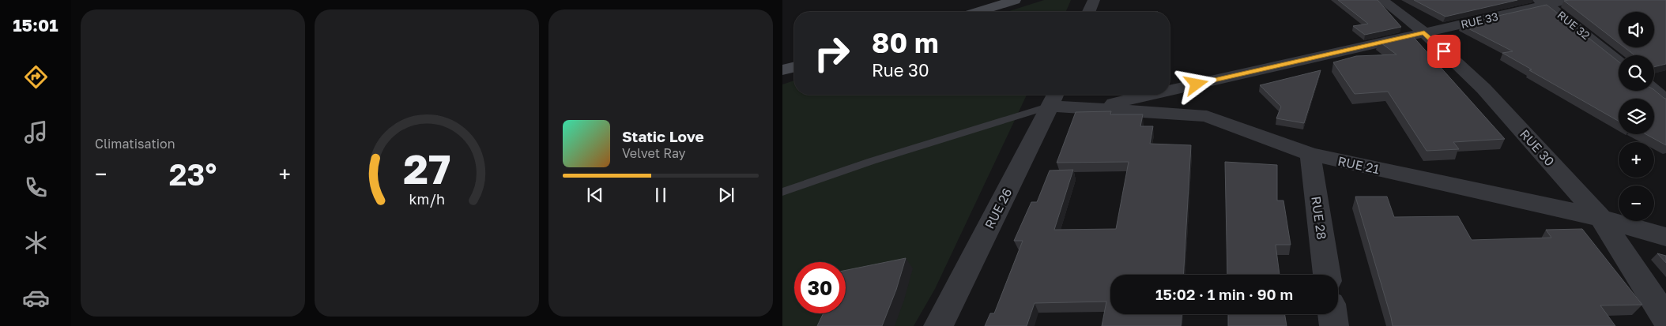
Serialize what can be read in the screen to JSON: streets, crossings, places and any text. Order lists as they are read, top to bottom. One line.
{"streets":{"street":["RUE 33","RUE 32","RUE 30","RUE 21","RUE 26","RUE 28"]},"crossings":[["RUE 33","RUE 32"],["RUE 33","RUE 30"],["RUE 33","RUE 21"],["RUE 30","RUE 21"],["RUE 21","RUE 26"],["RUE 21","RUE 28"]],"page":{"tabs":"15:01","tile":"Climatisation","map_buttons":["+","−"],"turn":["80 m","Rue 30"],"song":["Static Love","Velvet Ray"],"heat":["−","23°","+"],"limit":"30","trip":"15:02 · 1 min · 90 m","gauge":["27","km/h"]}}
